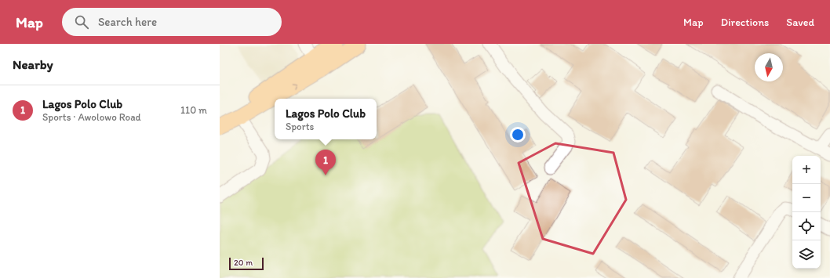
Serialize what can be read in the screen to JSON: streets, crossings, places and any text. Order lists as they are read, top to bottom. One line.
{"scale_bar":"20 m","north":"bottom","page":{"header":"Map","search":"Search here","nav":["Map","Directions","Saved"],"heading":"Nearby","list":[{"mark":"1","name":"Lagos Polo Club","note":"Sports · Awolowo Road","value":"110 m"}],"popup":["Lagos Polo Club","Sports"],"pins":"1","map_buttons":["+","−"],"scale":"20 m"}}
